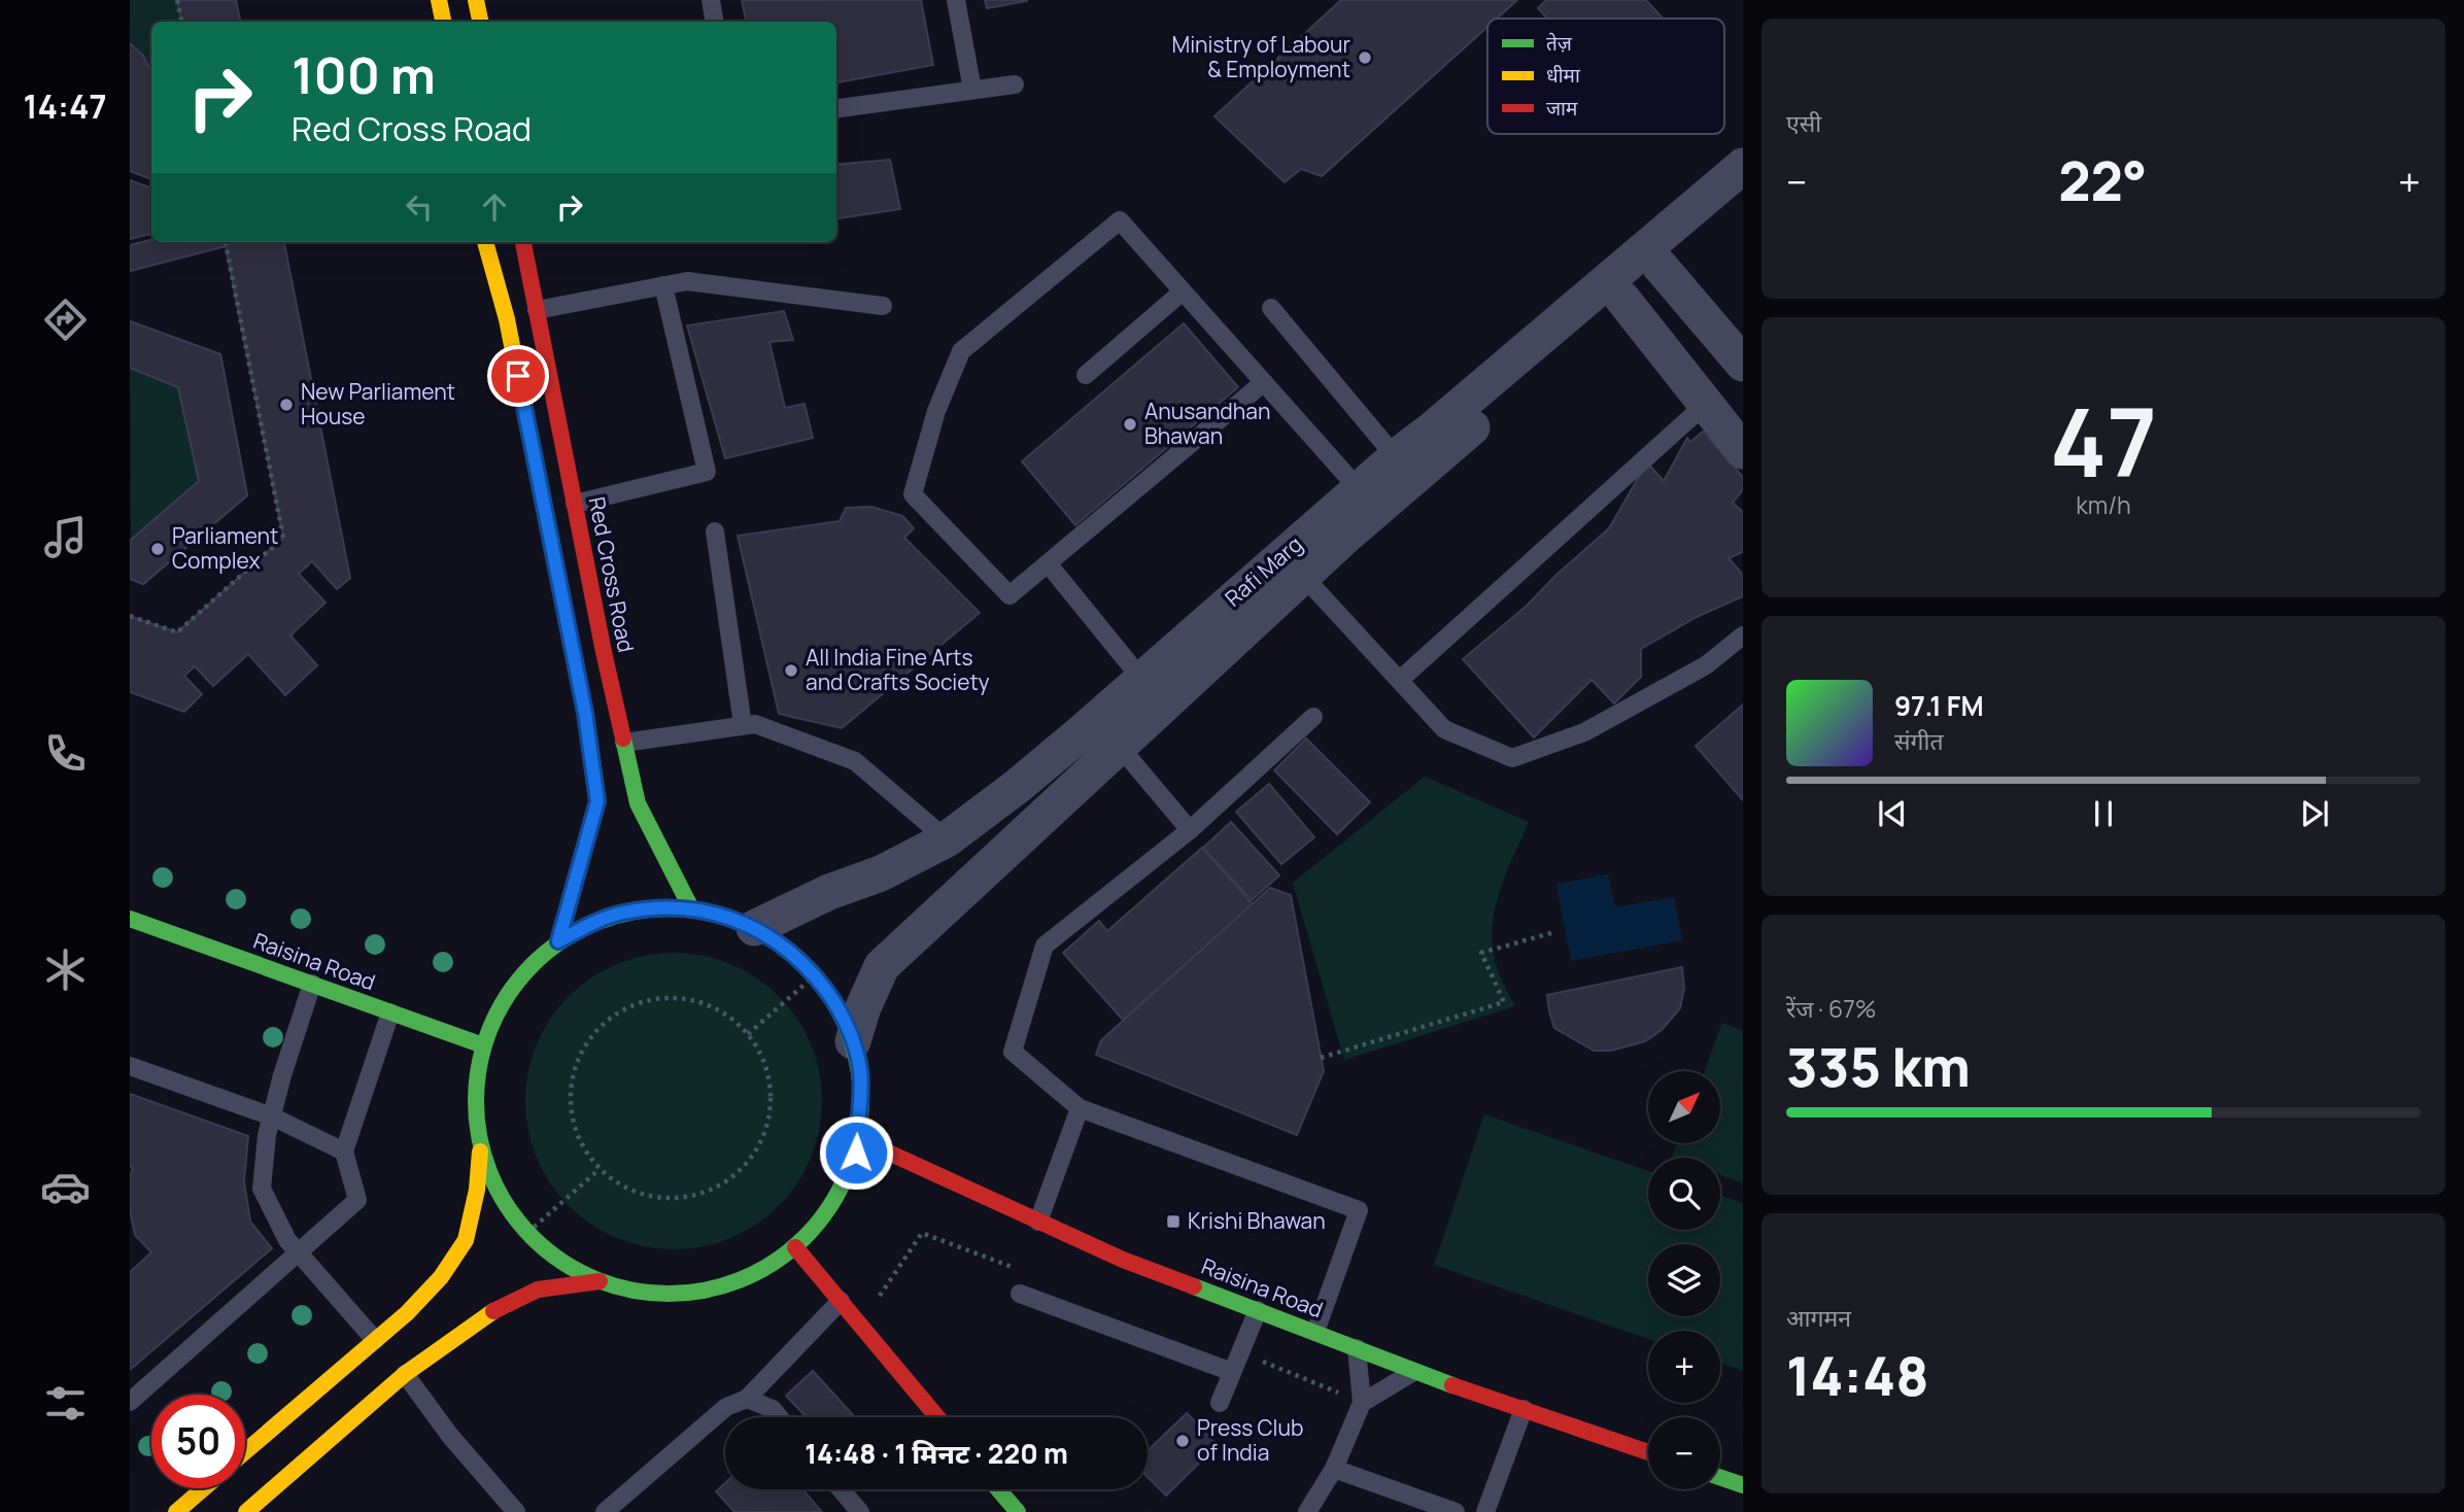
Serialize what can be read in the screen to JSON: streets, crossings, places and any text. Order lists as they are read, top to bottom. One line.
{"streets":{"main road":["Red Cross Road","Raisina Road"],"street":["Rafi Marg"]},"places":{"other":["Ministry of Labour & Employment","New Parliament House","Anusandhan Bhawan","Parliament Complex","All India Fine Arts and Crafts Society","Press Club of India"],"transit":["Krishi Bhawan"]},"legend":["तेज़","धीमा","जाम"],"north":"top right","page":{"tabs":"14:47","tile":["एसी",["47","km/h"],["रेंज · 67%","335 km"],["आगमन","14:48"]],"turn":["100 m","Red Cross Road"],"heat":["−","22°","+"],"song":["97.1 FM","संगीत"],"map_buttons":["+","−"],"limit":"50","trip":"14:48 · 1 मिनट · 220 m"}}
